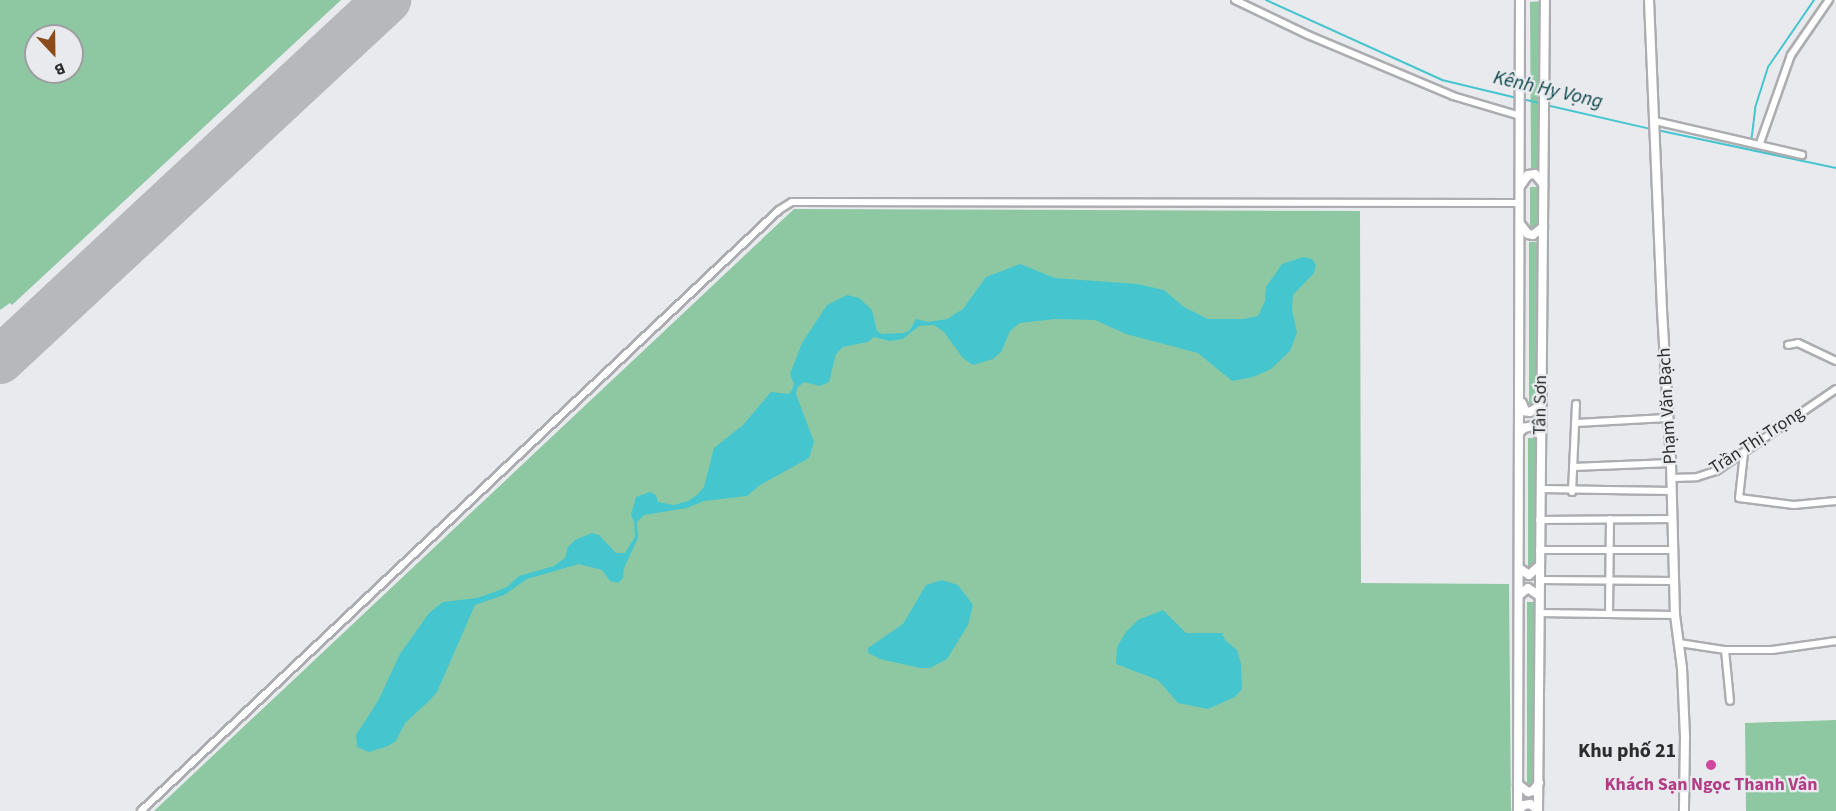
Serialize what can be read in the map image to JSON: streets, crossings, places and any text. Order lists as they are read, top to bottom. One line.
{"streets":{"street":["Tân Sơn","Phạm Văn Bạch","Trần Thị Trọng"]},"crossings":[["Phạm Văn Bạch","Trần Thị Trọng"]],"districts":["Khu phố 21"],"water":["Kênh Hy Vọng"],"places":["Khách Sạn Ngọc Thanh Vân"],"north":"bottom"}
